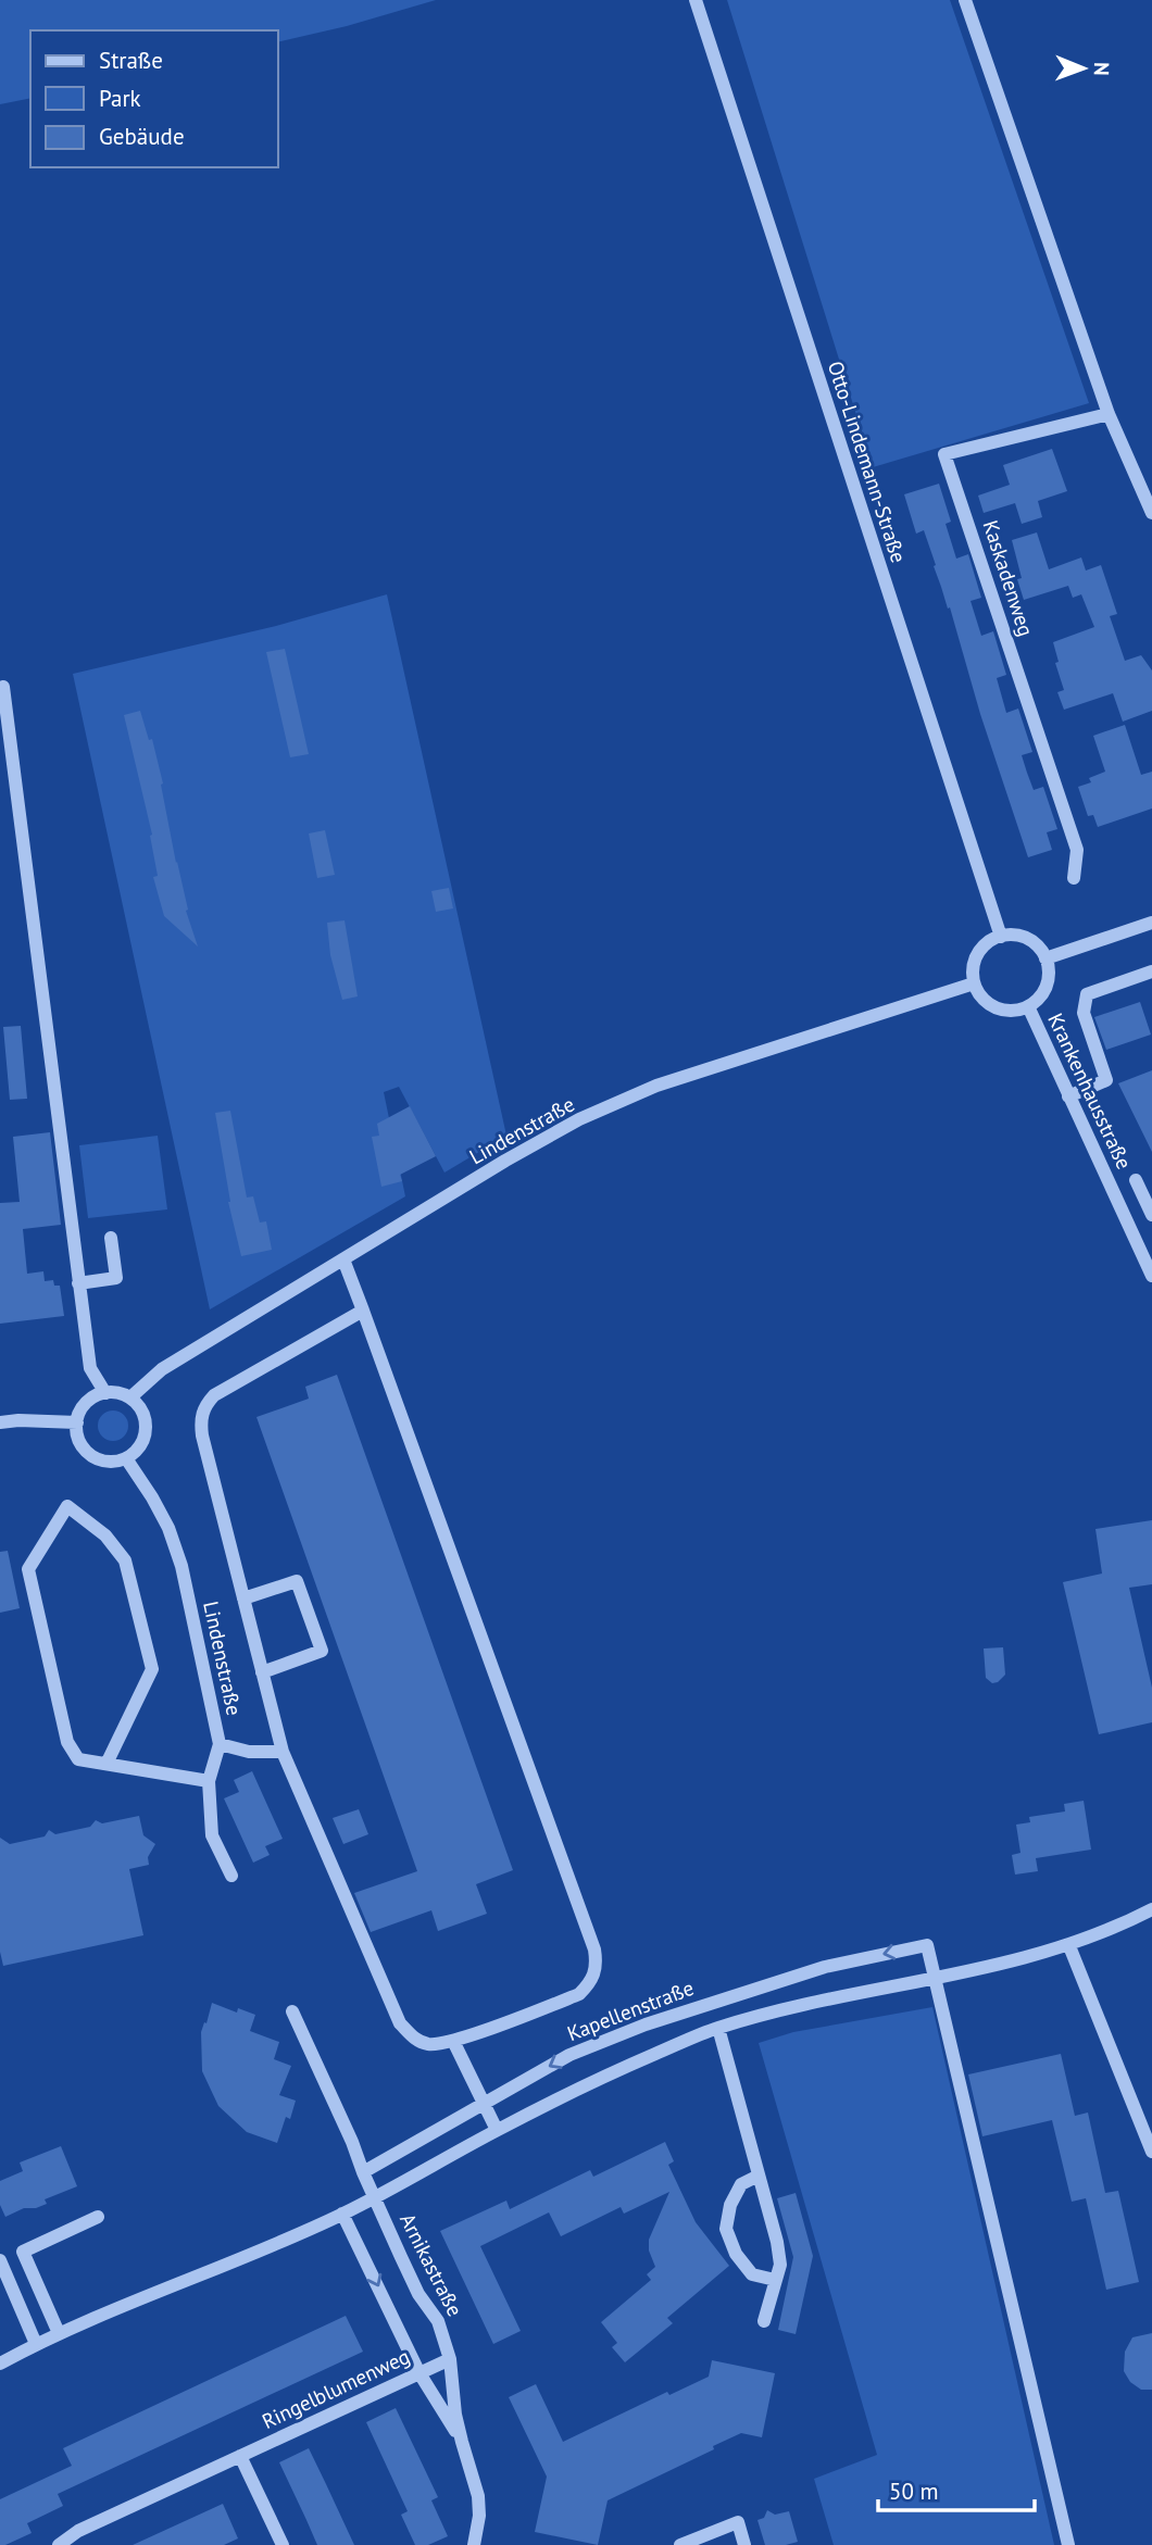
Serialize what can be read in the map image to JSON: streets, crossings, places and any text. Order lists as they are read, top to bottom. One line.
{"streets":{"street":["Otto-Lindemann-Straße","Kaskadenweg","Krankenhausstraße","Lindenstraße","Kapellenstraße","Arnikastraße","Ringelblumenweg"]},"crossings":[["Otto-Lindemann-Straße","Krankenhausstraße"],["Otto-Lindemann-Straße","Lindenstraße"],["Krankenhausstraße","Lindenstraße"],["Arnikastraße","Ringelblumenweg"]],"legend":["Straße","Park","Gebäude"],"scale_bar":"50 m","north":"right"}
